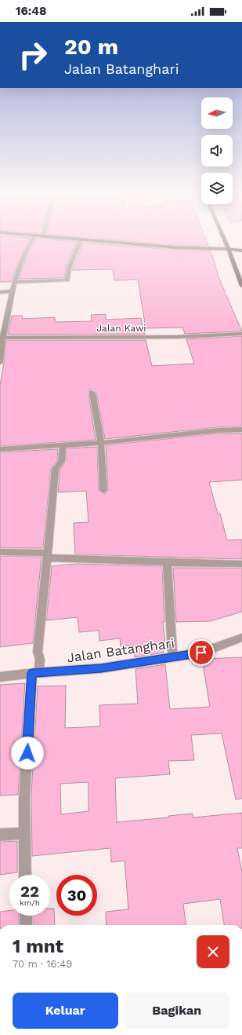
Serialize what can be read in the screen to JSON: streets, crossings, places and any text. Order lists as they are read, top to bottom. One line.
{"streets":{"street":["Jalan Kawi","Jalan Batanghari"]},"north":"left","page":{"status":"16:48","turn":["20 m","Jalan Batanghari"],"speed":"22 km/h","limit":"30","heading":["1 mnt","70 m · 16:49"],"buttons":["Keluar","Bagikan"]}}
